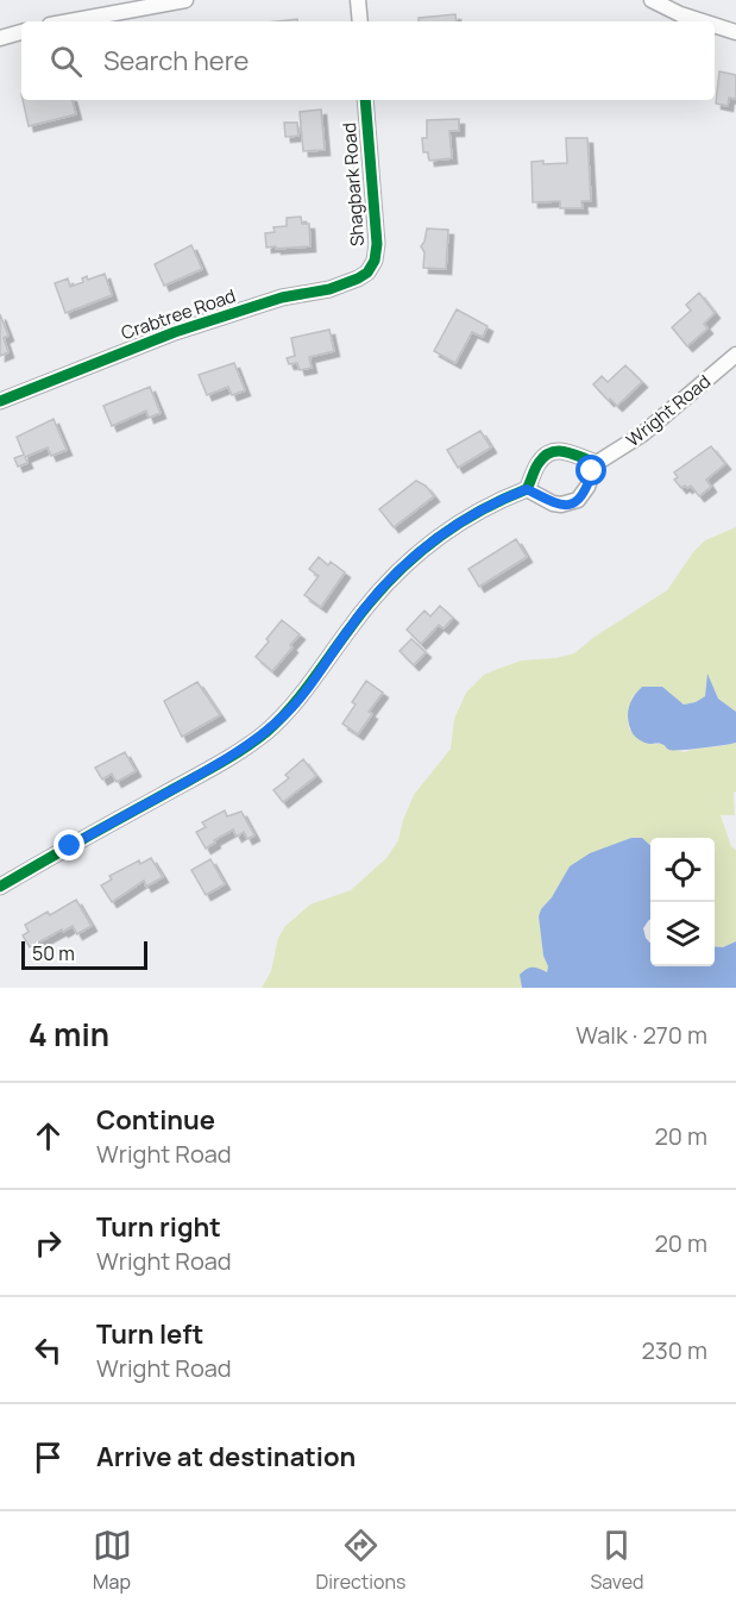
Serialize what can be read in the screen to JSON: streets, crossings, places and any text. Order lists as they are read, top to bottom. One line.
{"streets":{"street":["Shagbark Road","Crabtree Road","Wright Road"]},"crossings":[["Shagbark Road","Crabtree Road"]],"scale_bar":"50 m","page":{"search":"Search here","scale":"50 m","heading":["4 min","Walk · 270 m"],"list":[["Continue","Wright Road","20 m"],["Turn right","Wright Road","20 m"],["Turn left","Wright Road","230 m"],"Arrive at destination"],"nav":["Map","Directions","Saved"]}}
